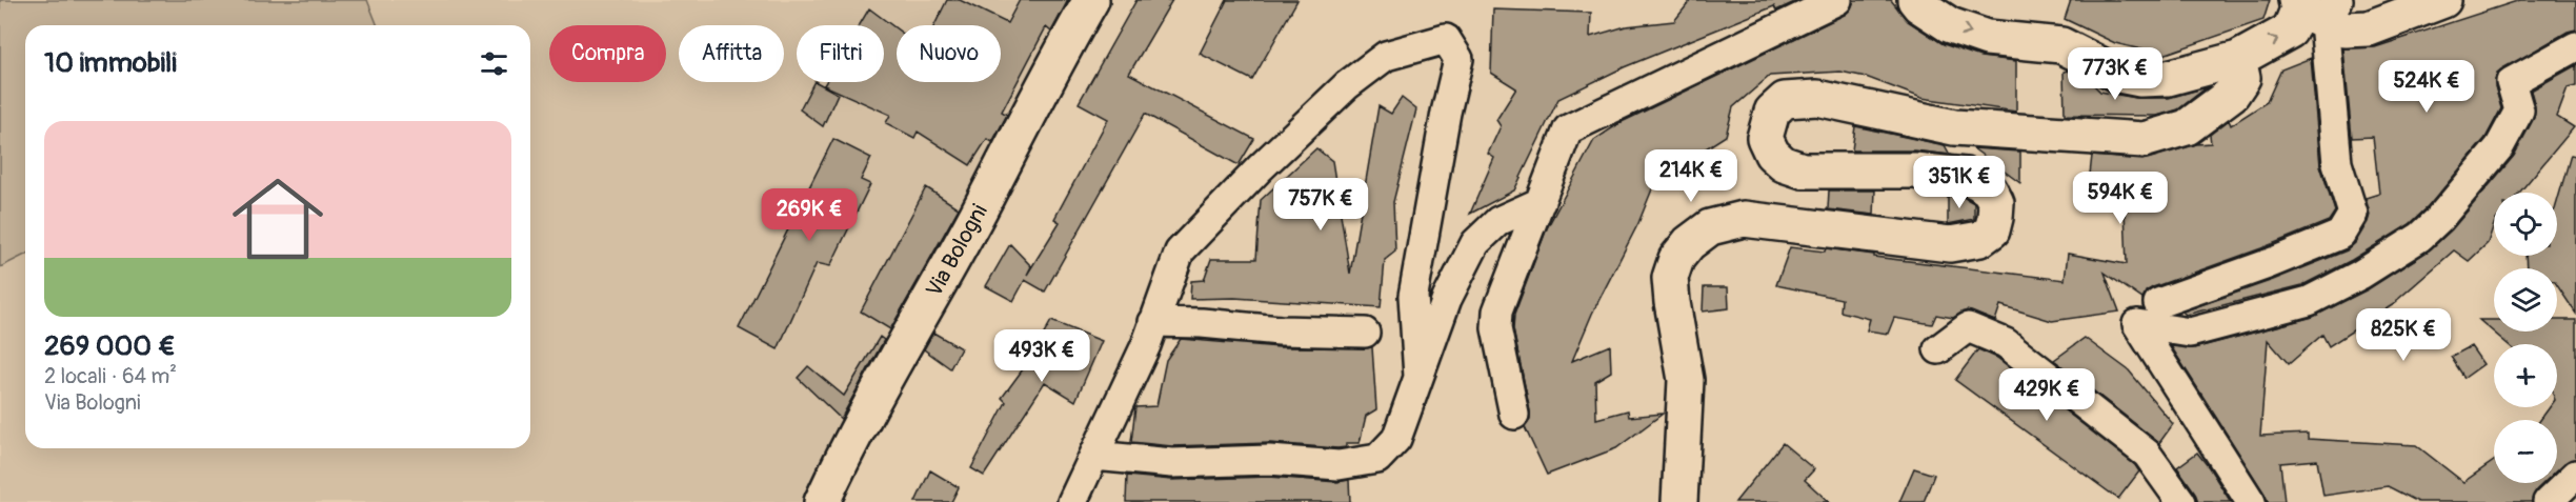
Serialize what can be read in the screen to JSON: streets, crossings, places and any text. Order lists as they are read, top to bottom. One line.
{"streets":{"street":["Via Bologni"]},"page":{"chip":["Compra","Affitta","Filtri","Nuovo"],"heading":"10 immobili","price":["773K €","524K €","214K €","351K €","594K €","757K €","269K €","825K €","493K €","429K €"],"list":[{"name":"269 000 €","note":"2 locali · 64 m² · Via Bologni"}],"map_buttons":["+","−"]}}
